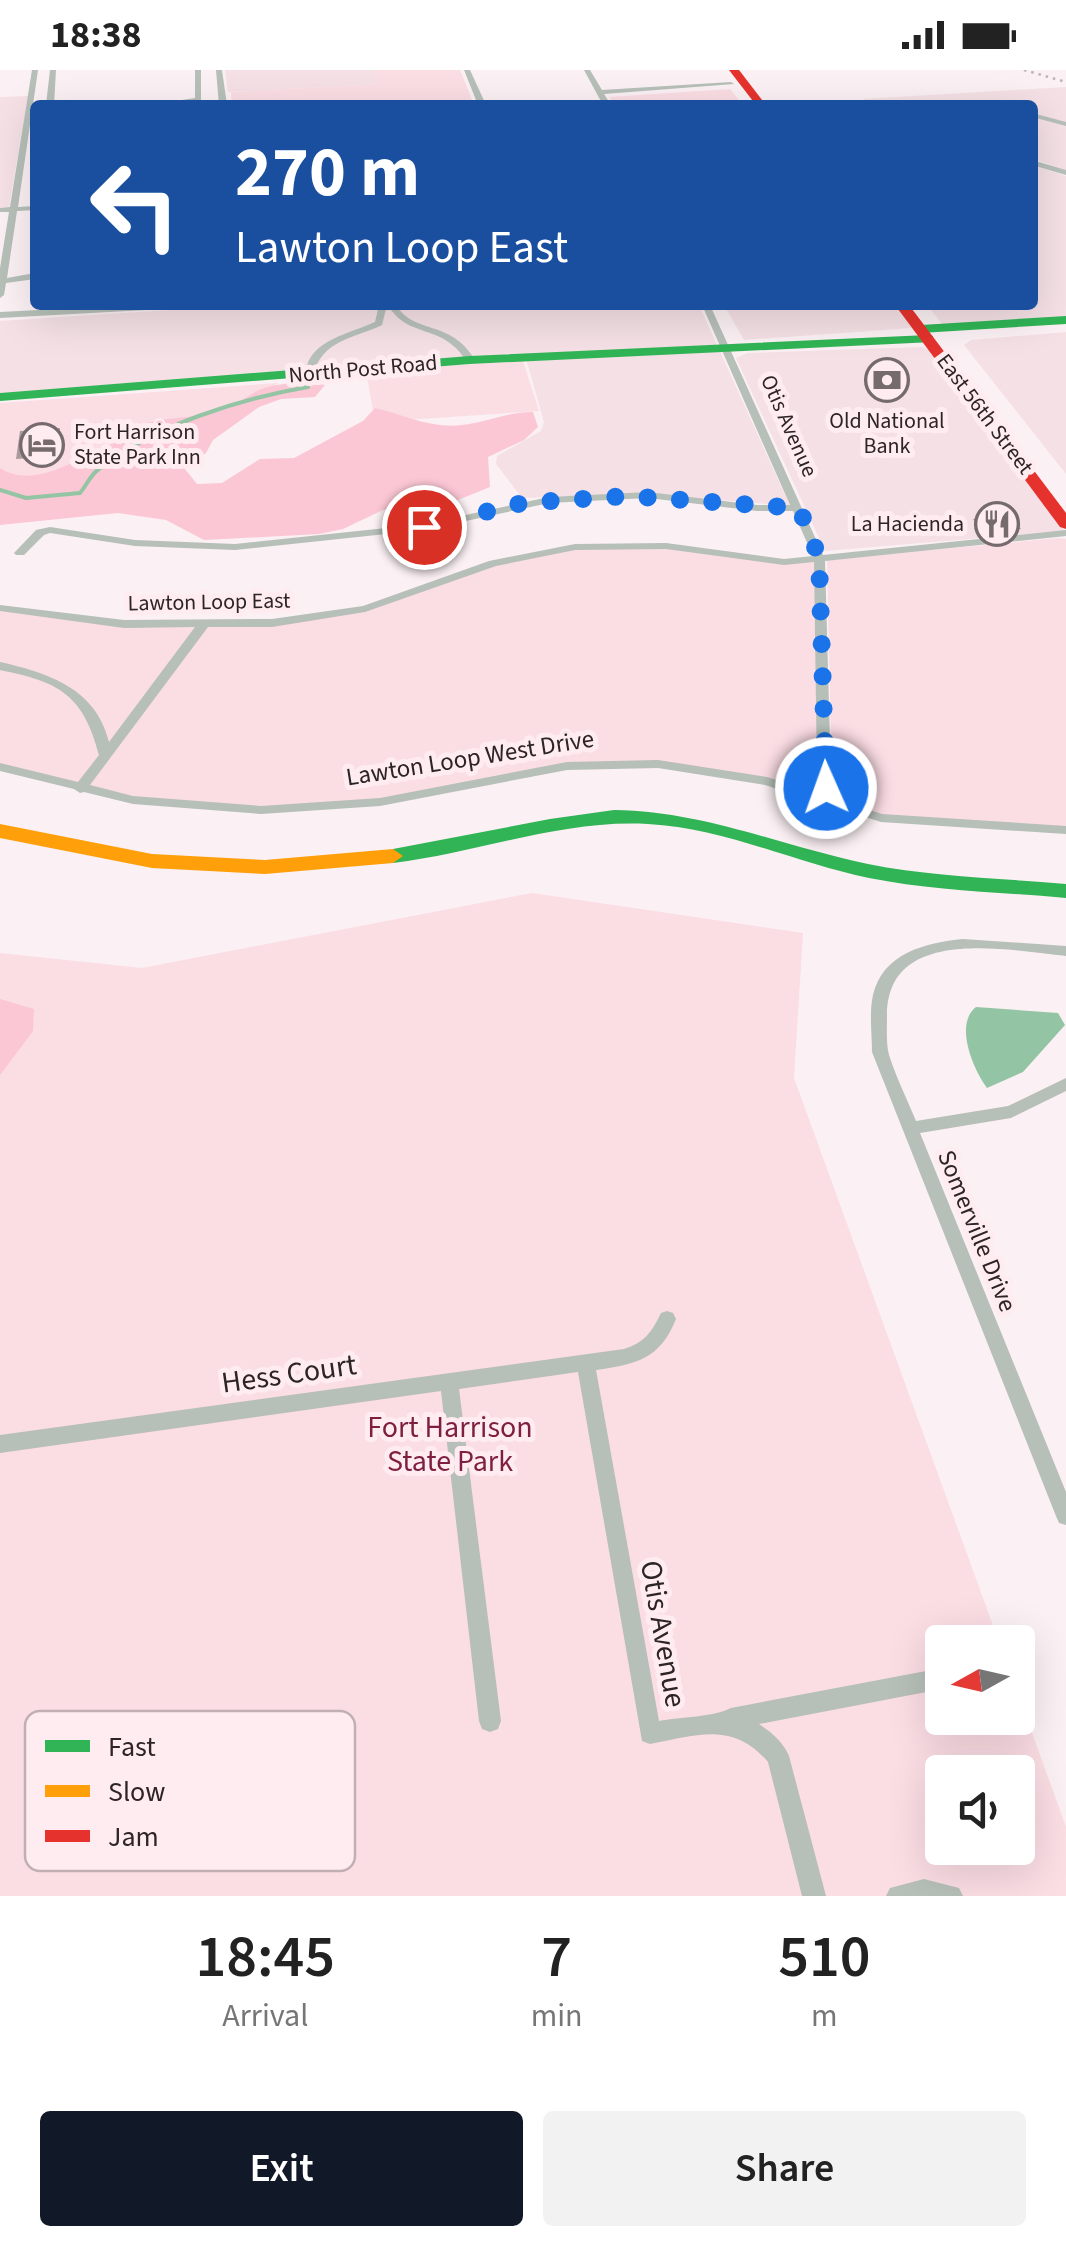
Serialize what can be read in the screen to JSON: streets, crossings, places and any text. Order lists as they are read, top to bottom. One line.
{"streets":{"street":["North Post Road","East 56th Street","Otis Avenue","Lawton Loop East","Lawton Loop West Drive","Somerville Drive","Hess Court"]},"crossings":[["North Post Road","East 56th Street"],["North Post Road","Otis Avenue"],["Otis Avenue","Lawton Loop East"],["Otis Avenue","Lawton Loop West Drive"],["Otis Avenue","Hess Court"]],"parks":["Fort Harrison State Park"],"places":{"bank":["Old National Bank"],"hotel":["Fort Harrison State Park Inn"],"restaurant":["La Hacienda"]},"legend":["Fast","Slow","Jam"],"north":"left","page":{"status":"18:38","turn":["270 m","Lawton Loop East"],"eta":["18:45","Arrival","7","min","510","m"],"buttons":["Exit","Share"]}}
